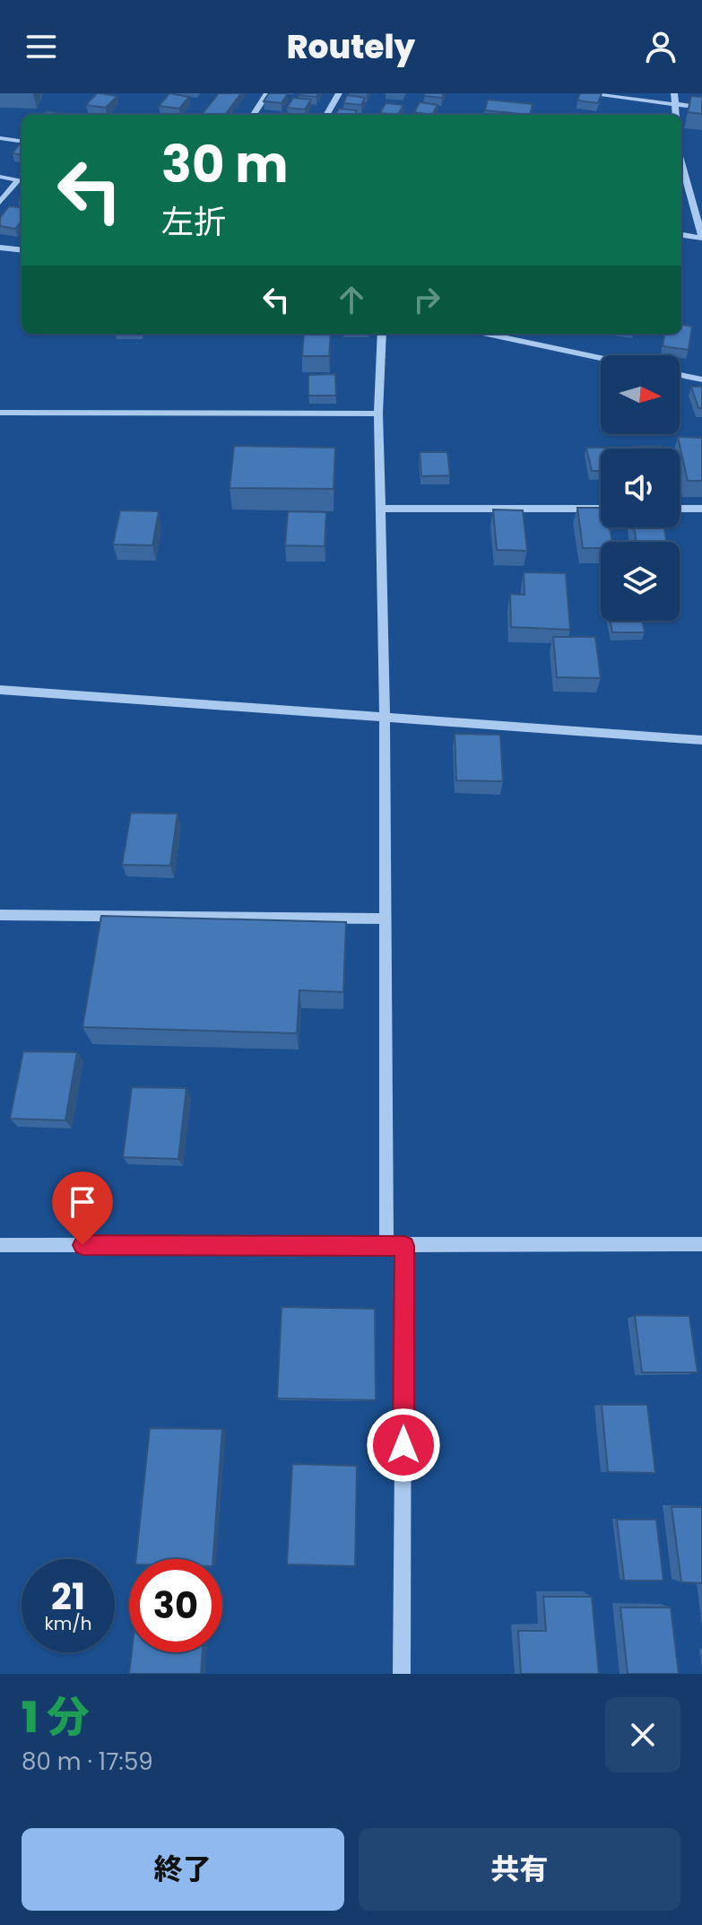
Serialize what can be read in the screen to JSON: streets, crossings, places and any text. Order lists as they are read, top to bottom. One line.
{"north":"right","page":{"header":"Routely","turn":["30 m","左折"],"speed":"21 km/h","limit":"30","heading":["1 分","80 m · 17:59"],"buttons":["終了","共有"]}}
